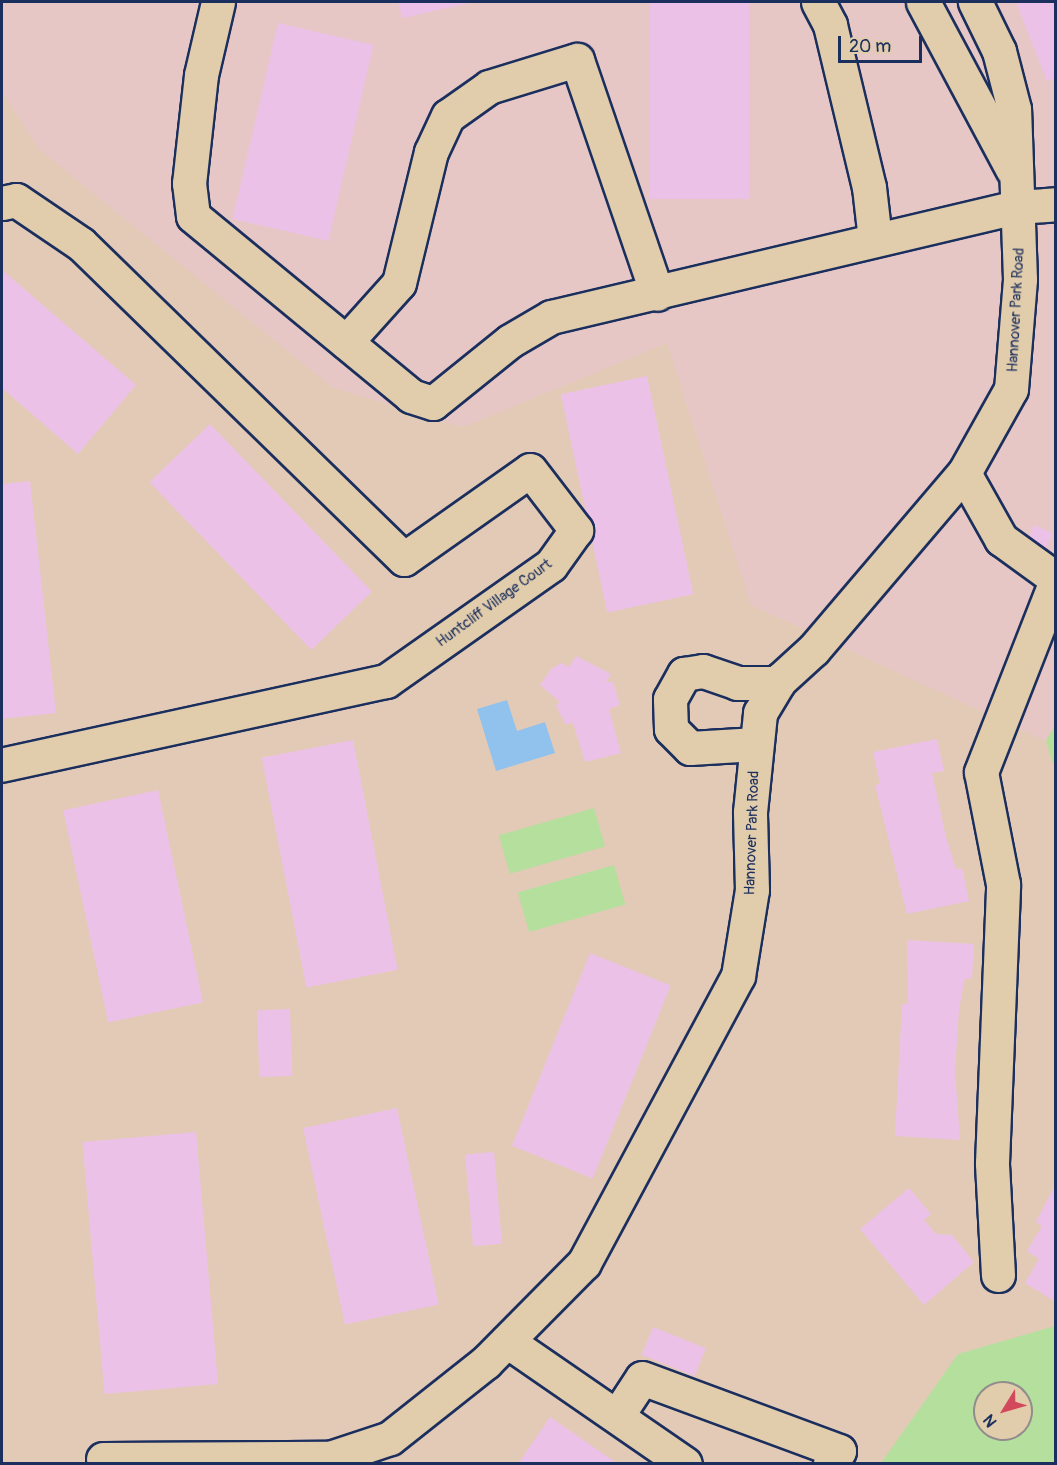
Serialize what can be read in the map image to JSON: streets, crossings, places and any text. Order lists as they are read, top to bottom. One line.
{"streets":{"street":["Hannover Park Road","Huntcliff Village Court"]},"scale_bar":"20 m","north":"bottom left"}
